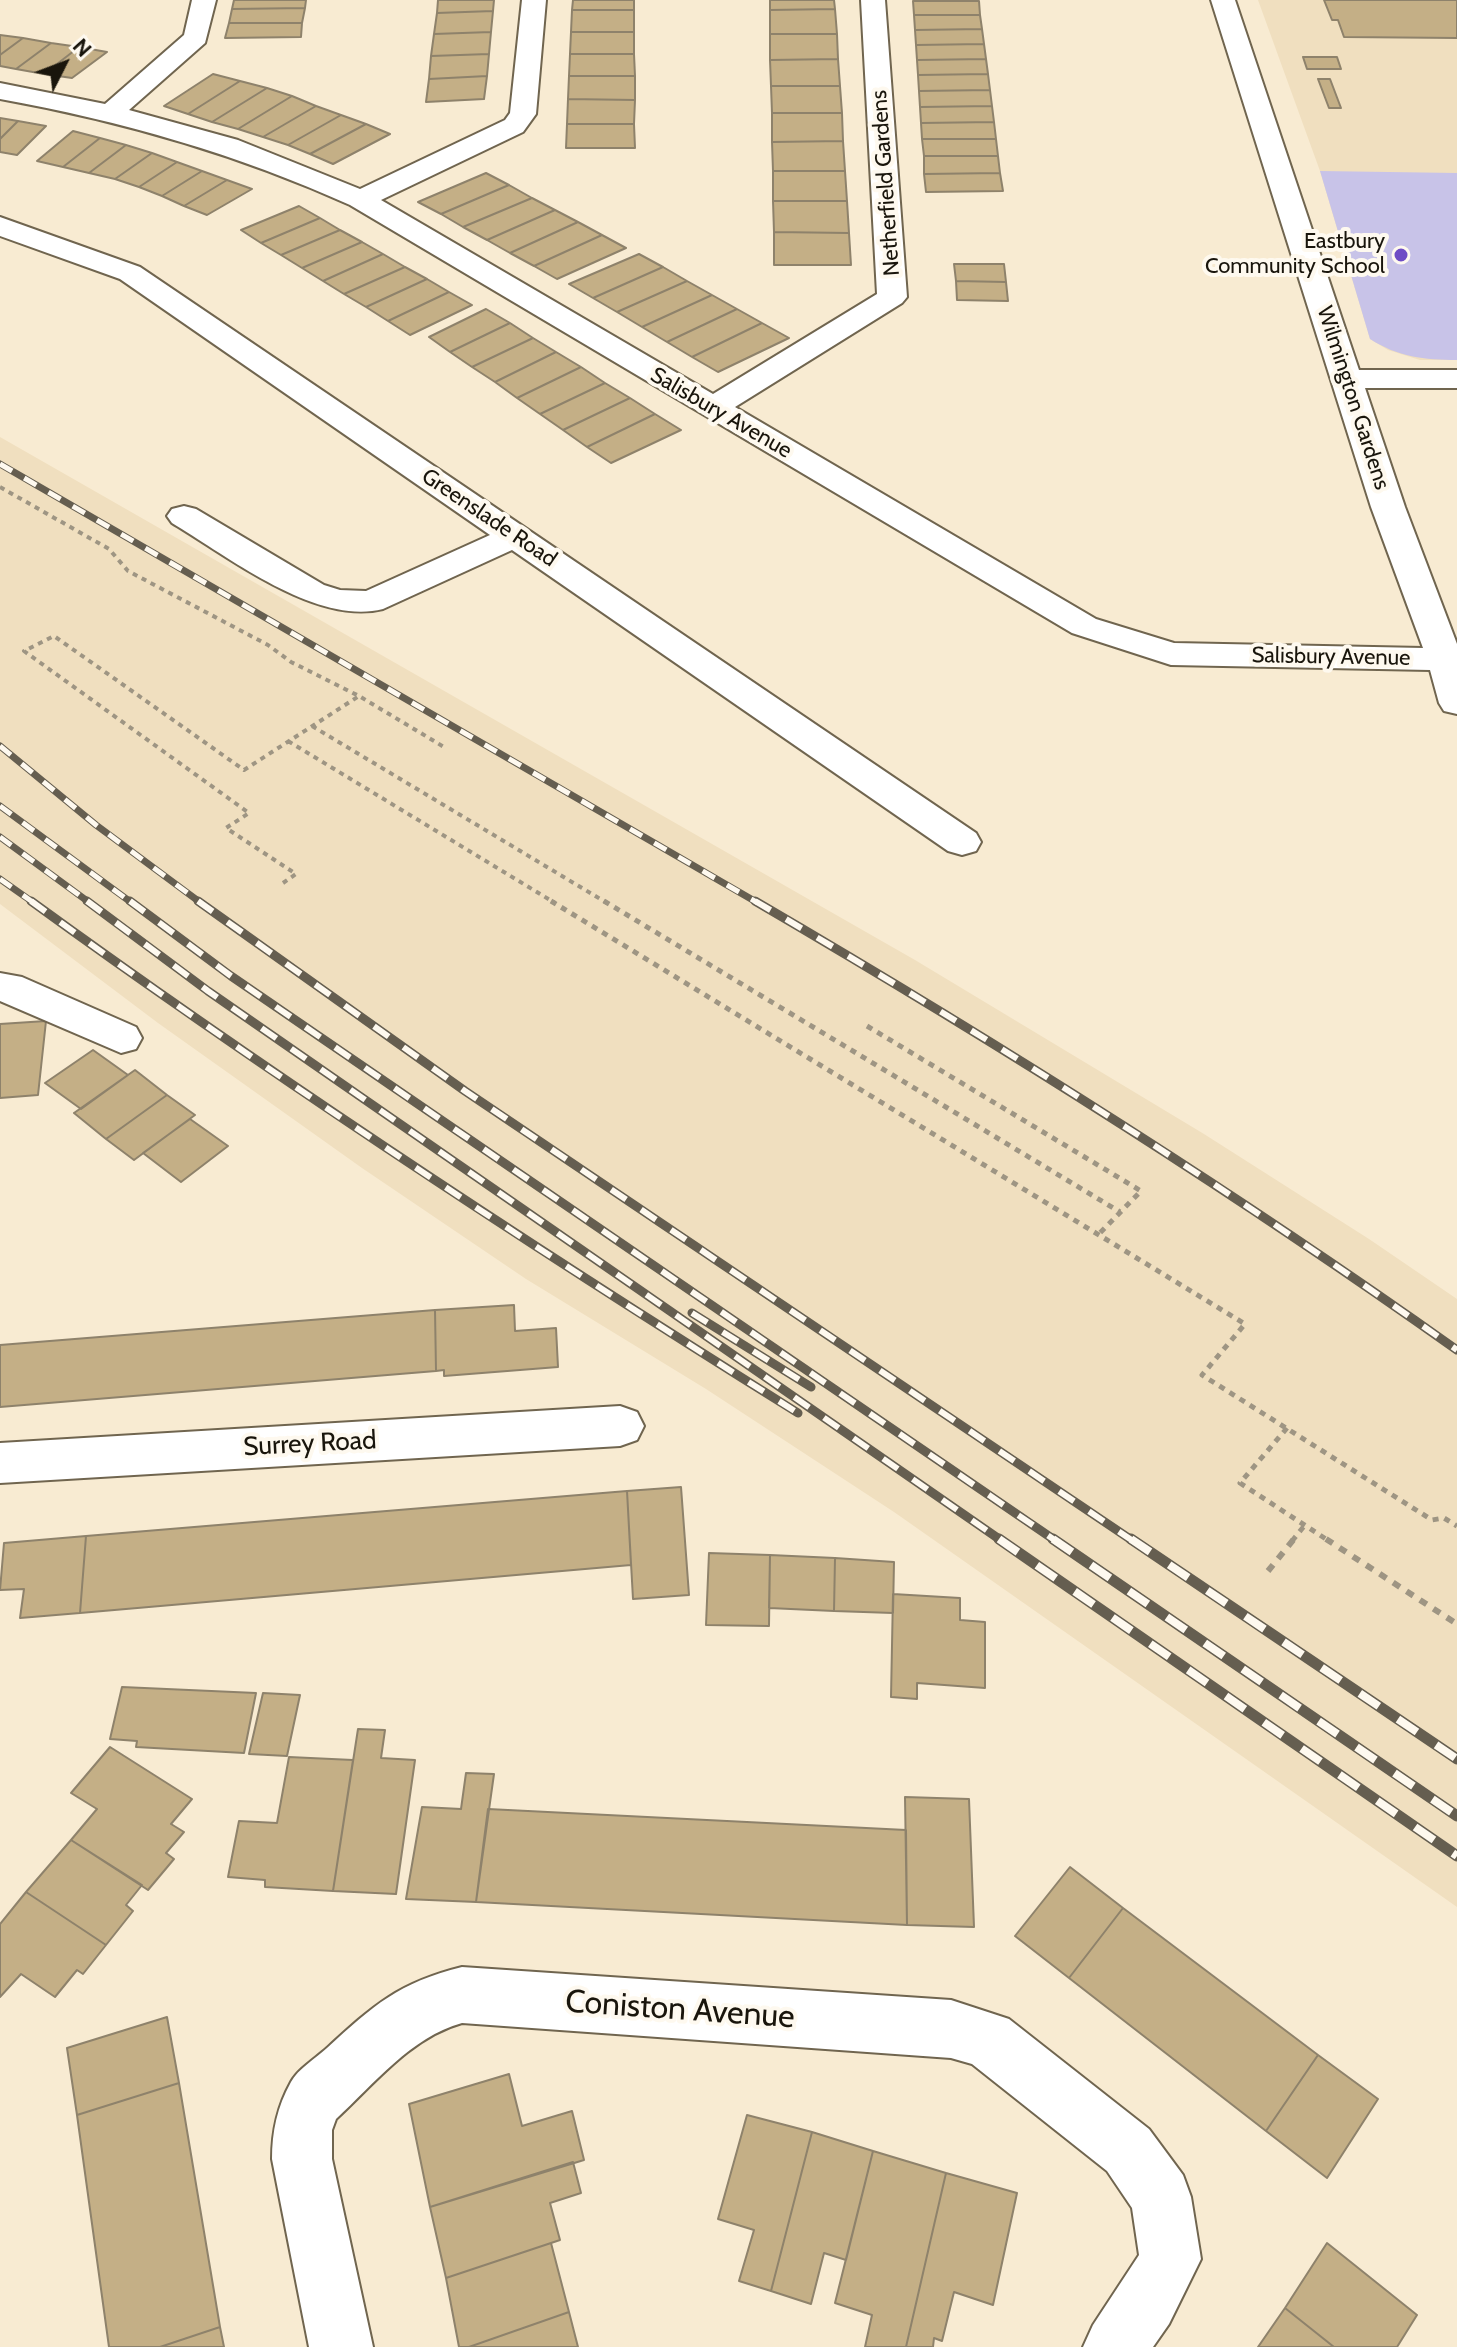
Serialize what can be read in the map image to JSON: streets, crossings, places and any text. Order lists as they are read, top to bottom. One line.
{"streets":{"street":["Netherfield Gardens","Wilmington Gardens","Salisbury Avenue","Greenslade Road","Surrey Road","Coniston Avenue"]},"crossings":[["Netherfield Gardens","Salisbury Avenue"],["Wilmington Gardens","Salisbury Avenue"]],"places":["Eastbury Community School"],"north":"top right"}
